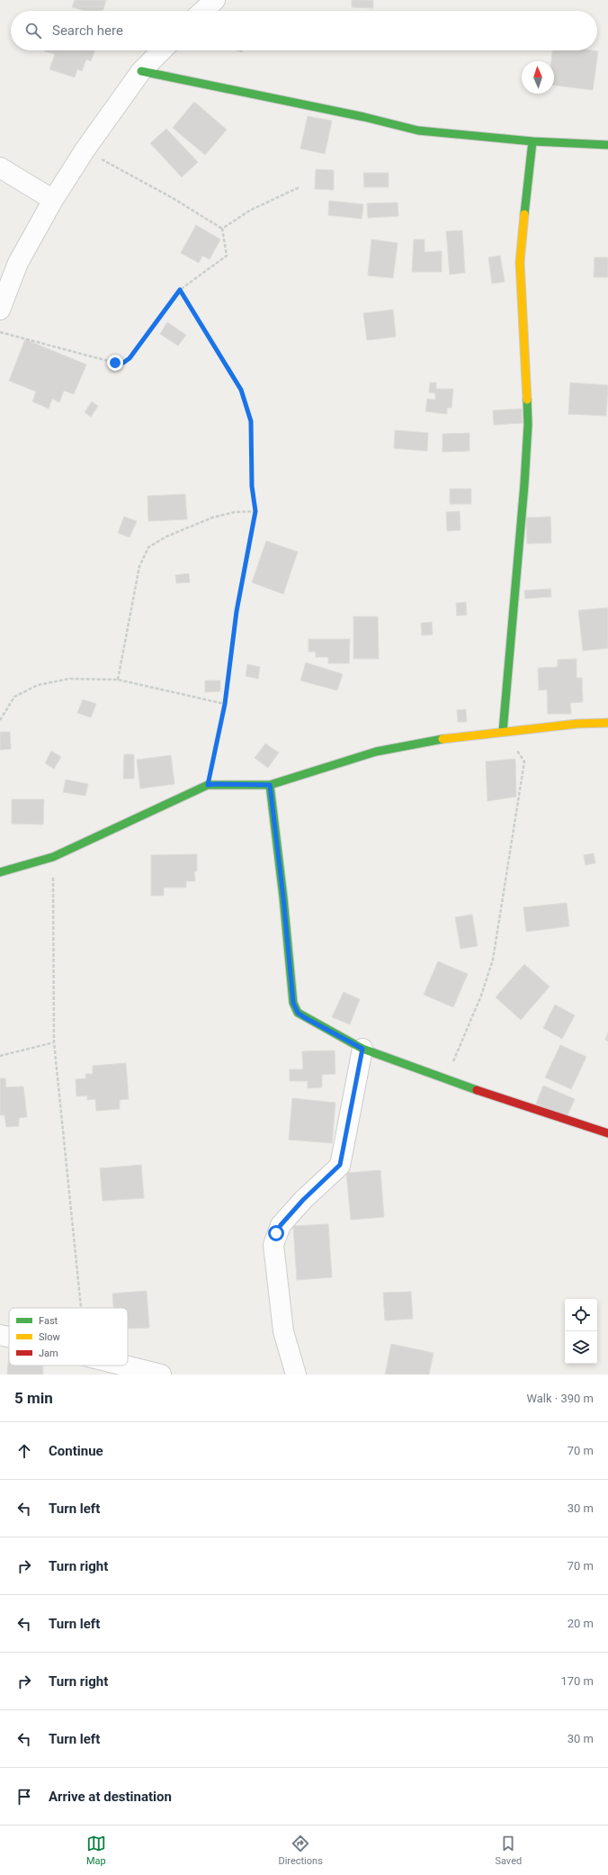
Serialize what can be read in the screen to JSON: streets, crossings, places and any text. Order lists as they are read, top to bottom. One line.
{"legend":["Fast","Slow","Jam"],"north":"top","page":{"search":"Search here","heading":["5 min","Walk · 390 m"],"list":[["Continue","70 m"],["Turn left","30 m"],["Turn right","70 m"],["Turn left","20 m"],["Turn right","170 m"],["Turn left","30 m"],"Arrive at destination"],"nav":["Map","Directions","Saved"]}}
